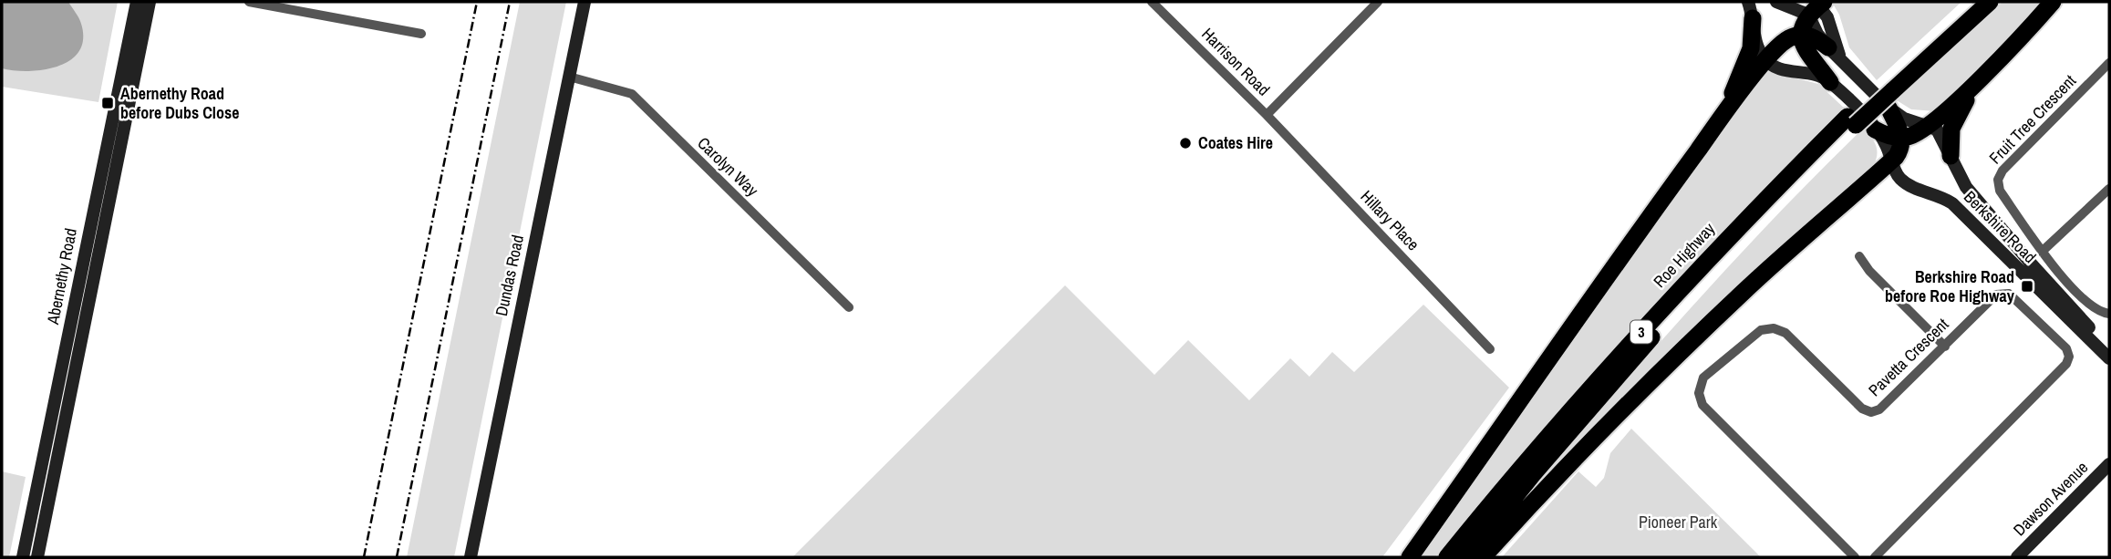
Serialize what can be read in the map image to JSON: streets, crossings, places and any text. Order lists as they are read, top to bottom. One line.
{"streets":{"highway":["Roe Highway","3"],"main road":["Berkshire Road","Dundas Road","Abernethy Road","Dawson Avenue"],"street":["Harrison Road","Fruit Tree Crescent","Carolyn Way","Hillary Place","Pavetta Crescent"]},"crossings":[["Harrison Road","Hillary Place"],["Carolyn Way","Dundas Road"]],"parks":["Pioneer Park"],"places":{"transit":["Abernethy Road before Dubs Close","Berkshire Road before Roe Highway"],"other":["Coates Hire"]}}
